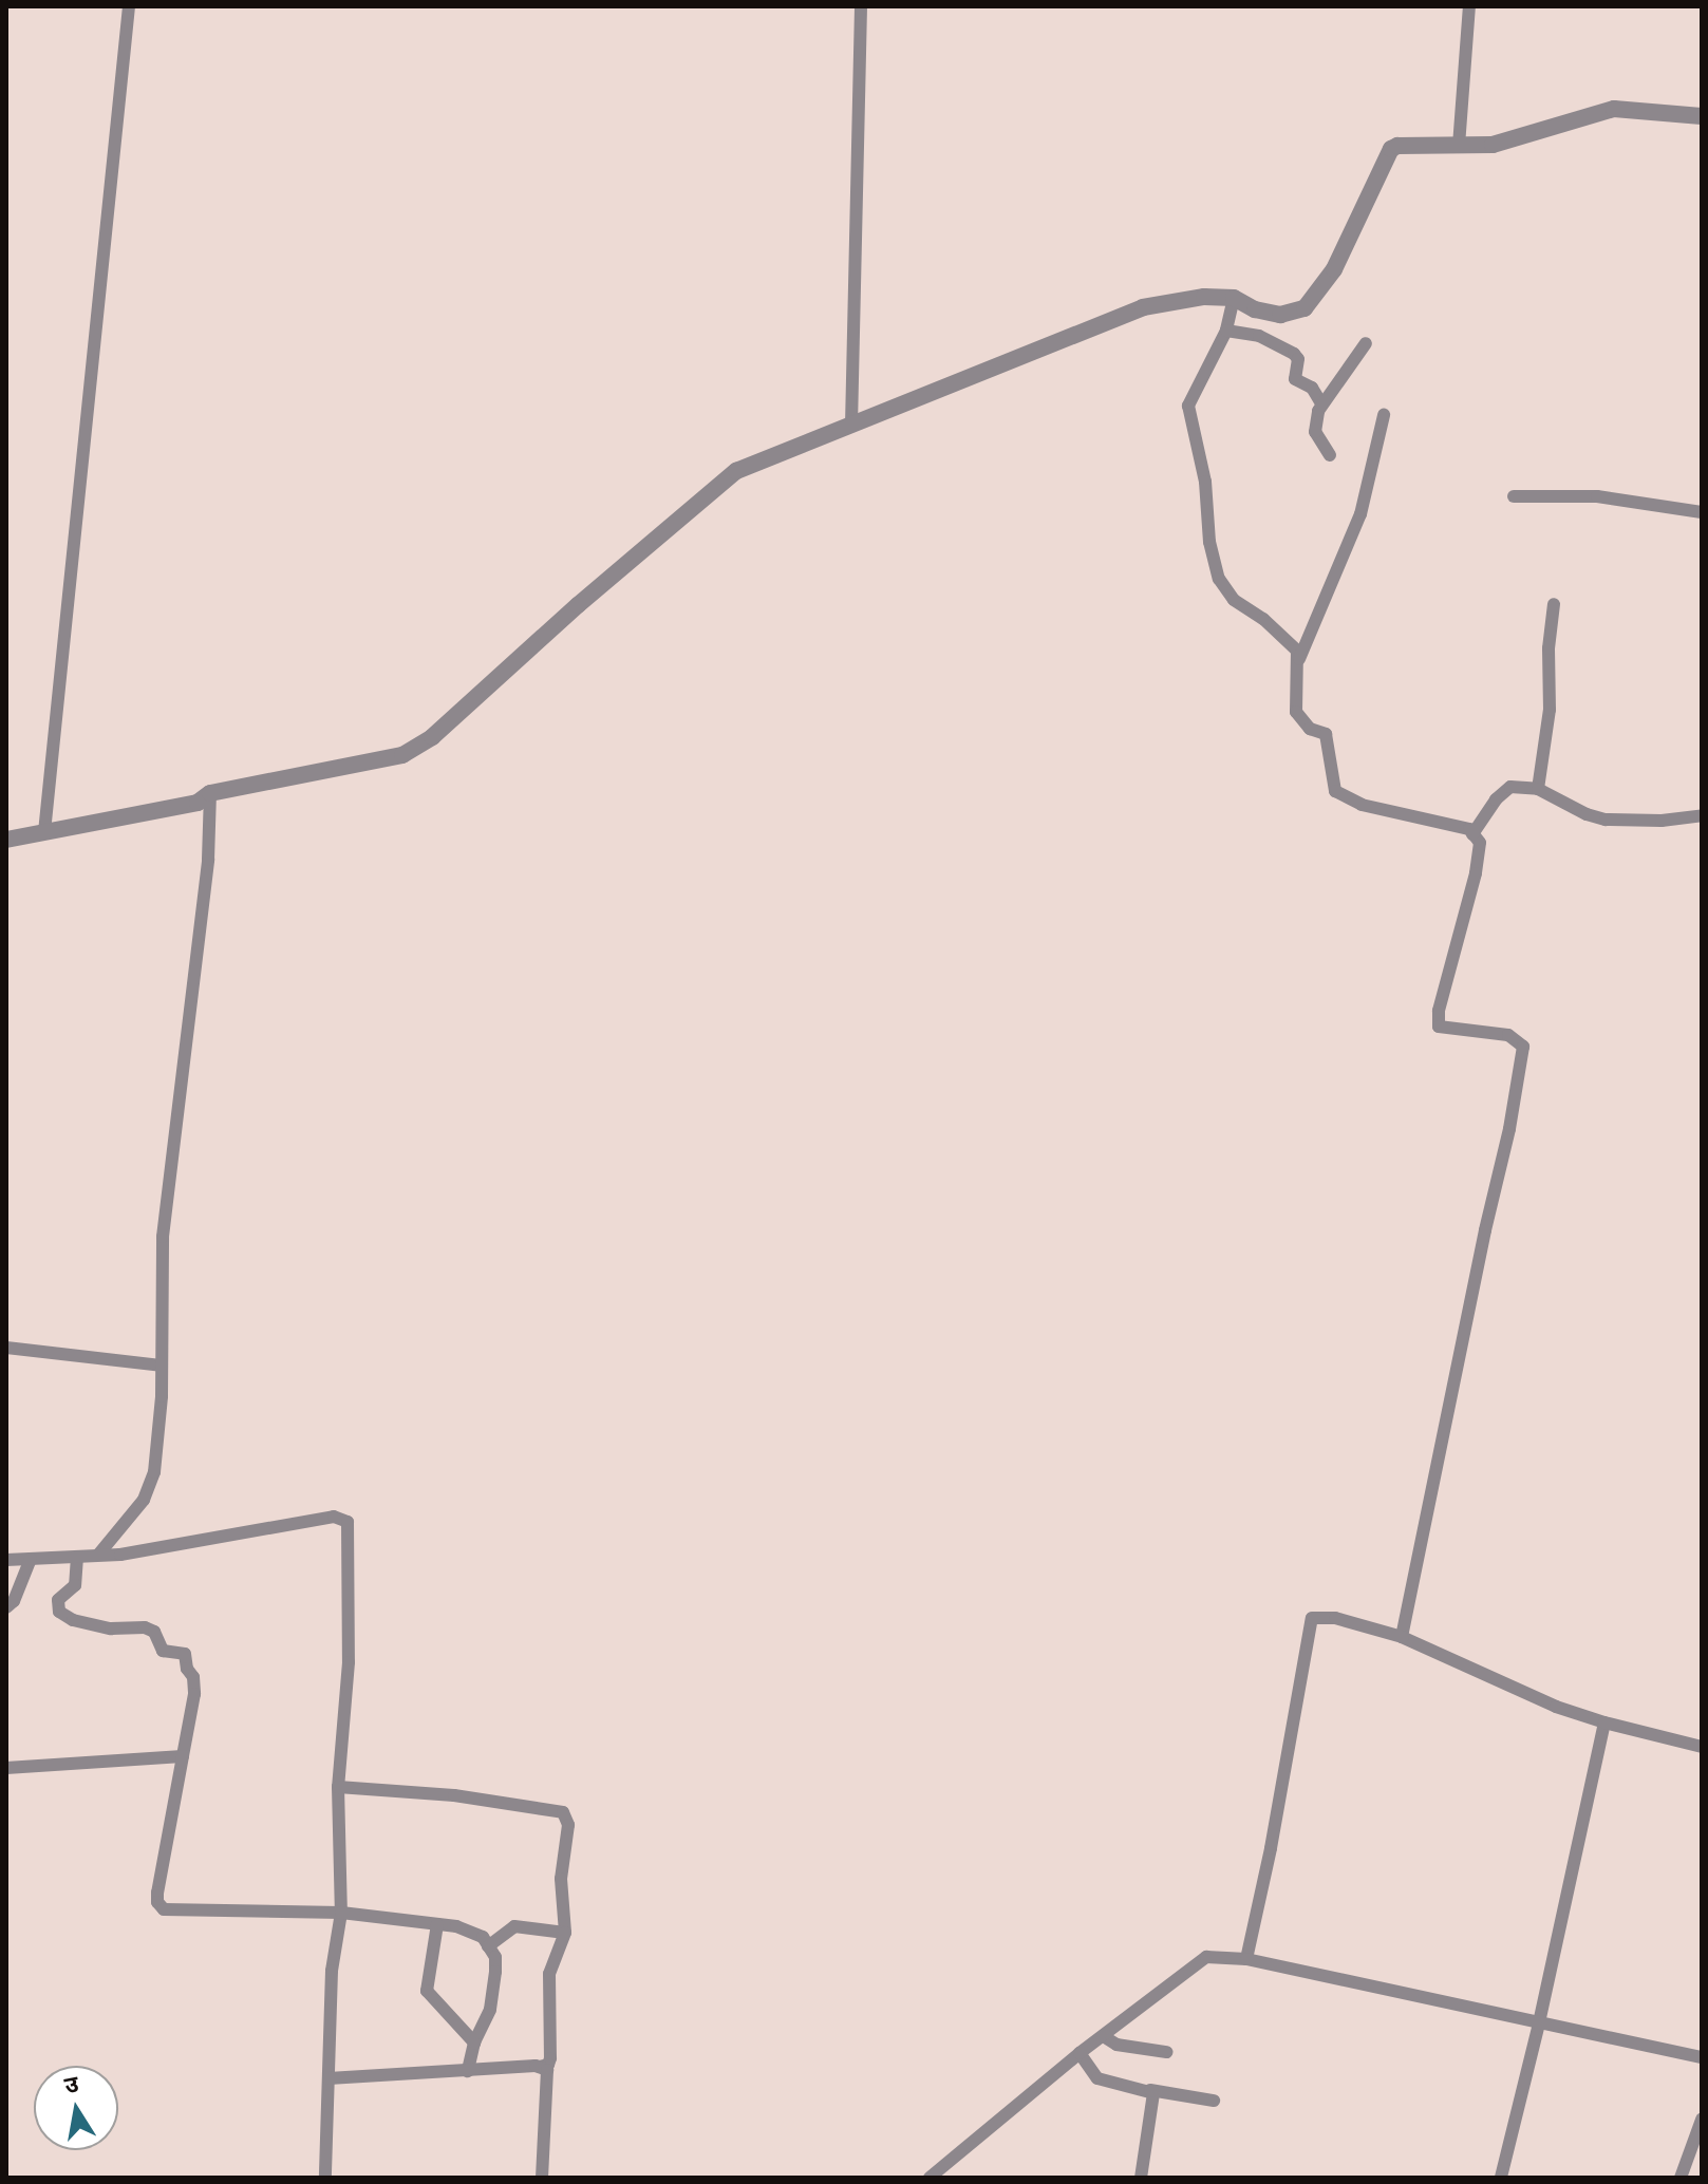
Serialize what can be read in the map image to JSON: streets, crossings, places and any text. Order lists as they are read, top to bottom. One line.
{"north":"top"}
